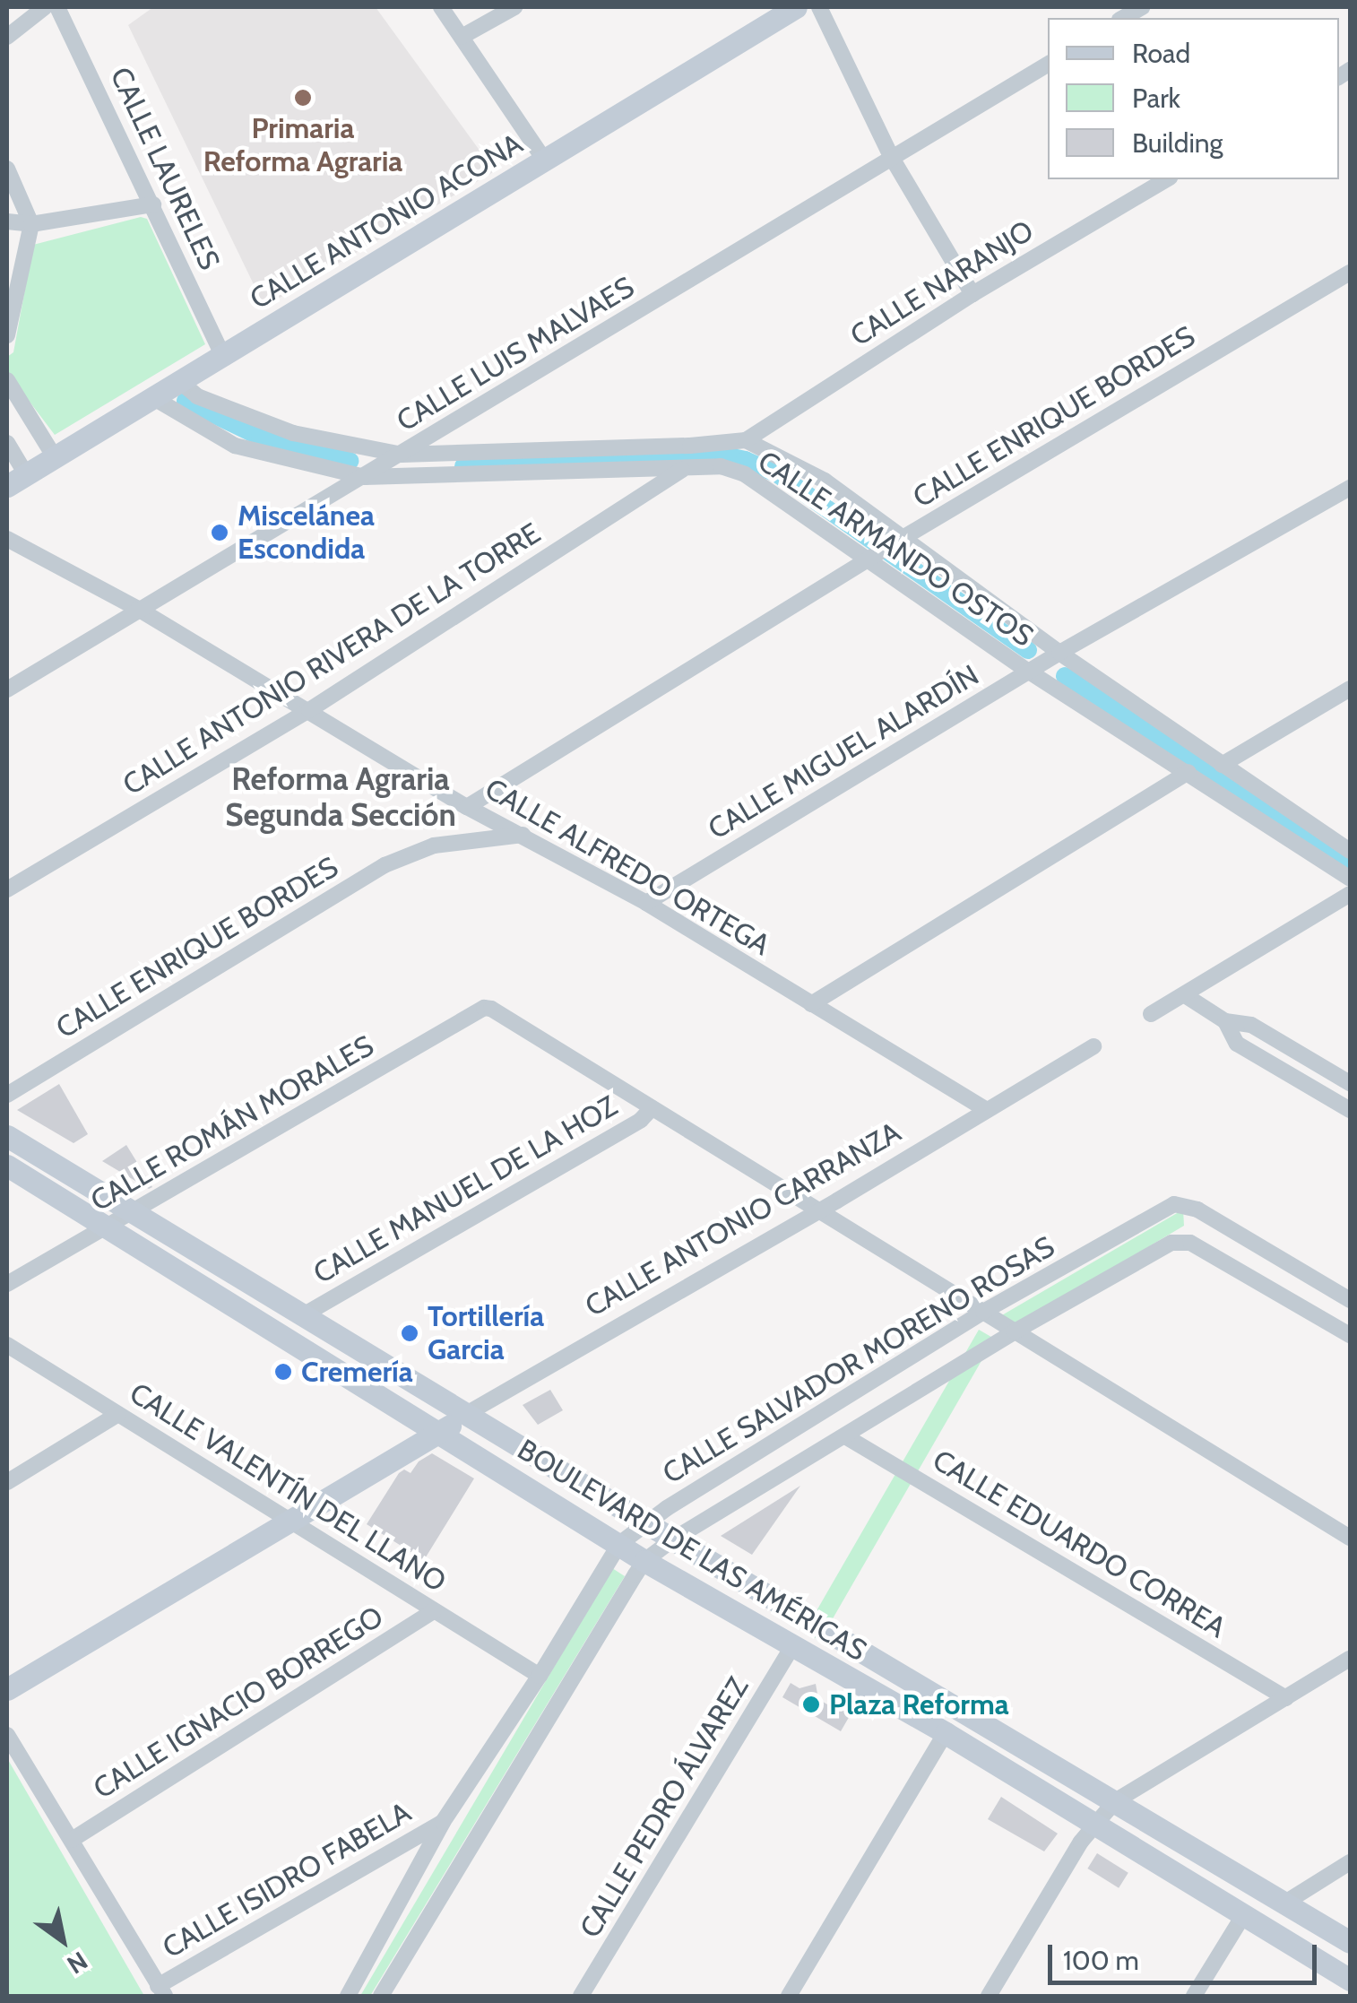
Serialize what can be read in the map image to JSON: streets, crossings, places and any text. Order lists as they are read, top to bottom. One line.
{"streets":{"main road":["CALLE ANTONIO ACONA","CALLE ANTONIO CARRANZA","BOULEVARD DE LAS AMÉRICAS"],"street":["CALLE LAURELES","CALLE NARANJO","CALLE LUIS MALVAES","CALLE ENRIQUE BORDES","CALLE ARMANDO OSTOS","CALLE ANTONIO RIVERA DE LA TORRE","CALLE MIGUEL ALARDÍN","CALLE ALFREDO ORTEGA","CALLE ROMÁN MORALES","CALLE MANUEL DE LA HOZ","CALLE SALVADOR MORENO ROSAS","CALLE VALENTÍN DEL LLANO","CALLE EDUARDO CORREA","CALLE IGNACIO BORREGO","CALLE PEDRO ÁLVAREZ","CALLE ISIDRO FABELA"]},"crossings":[["CALLE LAURELES","CALLE ANTONIO ACONA"],["CALLE ANTONIO ACONA","CALLE ARMANDO OSTOS"],["CALLE NARANJO","CALLE ARMANDO OSTOS"],["CALLE LUIS MALVAES","CALLE ARMANDO OSTOS"],["CALLE LUIS MALVAES","CALLE ALFREDO ORTEGA"],["CALLE ENRIQUE BORDES","CALLE ARMANDO OSTOS"],["CALLE ENRIQUE BORDES","CALLE ALFREDO ORTEGA"],["CALLE ARMANDO OSTOS","CALLE ANTONIO RIVERA DE LA TORRE"],["CALLE ARMANDO OSTOS","CALLE MIGUEL ALARDÍN"],["CALLE ANTONIO RIVERA DE LA TORRE","CALLE ALFREDO ORTEGA"],["CALLE MIGUEL ALARDÍN","CALLE ALFREDO ORTEGA"],["CALLE ALFREDO ORTEGA","CALLE ANTONIO CARRANZA"],["CALLE ROMÁN MORALES","CALLE MANUEL DE LA HOZ"],["CALLE ROMÁN MORALES","BOULEVARD DE LAS AMÉRICAS"],["CALLE MANUEL DE LA HOZ","BOULEVARD DE LAS AMÉRICAS"],["CALLE ANTONIO CARRANZA","CALLE VALENTÍN DEL LLANO"],["CALLE ANTONIO CARRANZA","BOULEVARD DE LAS AMÉRICAS"],["CALLE SALVADOR MORENO ROSAS","CALLE VALENTÍN DEL LLANO"],["CALLE SALVADOR MORENO ROSAS","CALLE EDUARDO CORREA"],["CALLE SALVADOR MORENO ROSAS","BOULEVARD DE LAS AMÉRICAS"],["CALLE SALVADOR MORENO ROSAS","CALLE ISIDRO FABELA"],["CALLE VALENTÍN DEL LLANO","CALLE IGNACIO BORREGO"],["BOULEVARD DE LAS AMÉRICAS","CALLE PEDRO ÁLVAREZ"]],"districts":["Reforma Agraria Segunda Sección"],"places":["Primaria Reforma Agraria","Miscelánea Escondida","Tortillería Garcia","Cremería","Plaza Reforma"],"legend":["Road","Park","Building"],"scale_bar":"100 m","north":"bottom right"}
